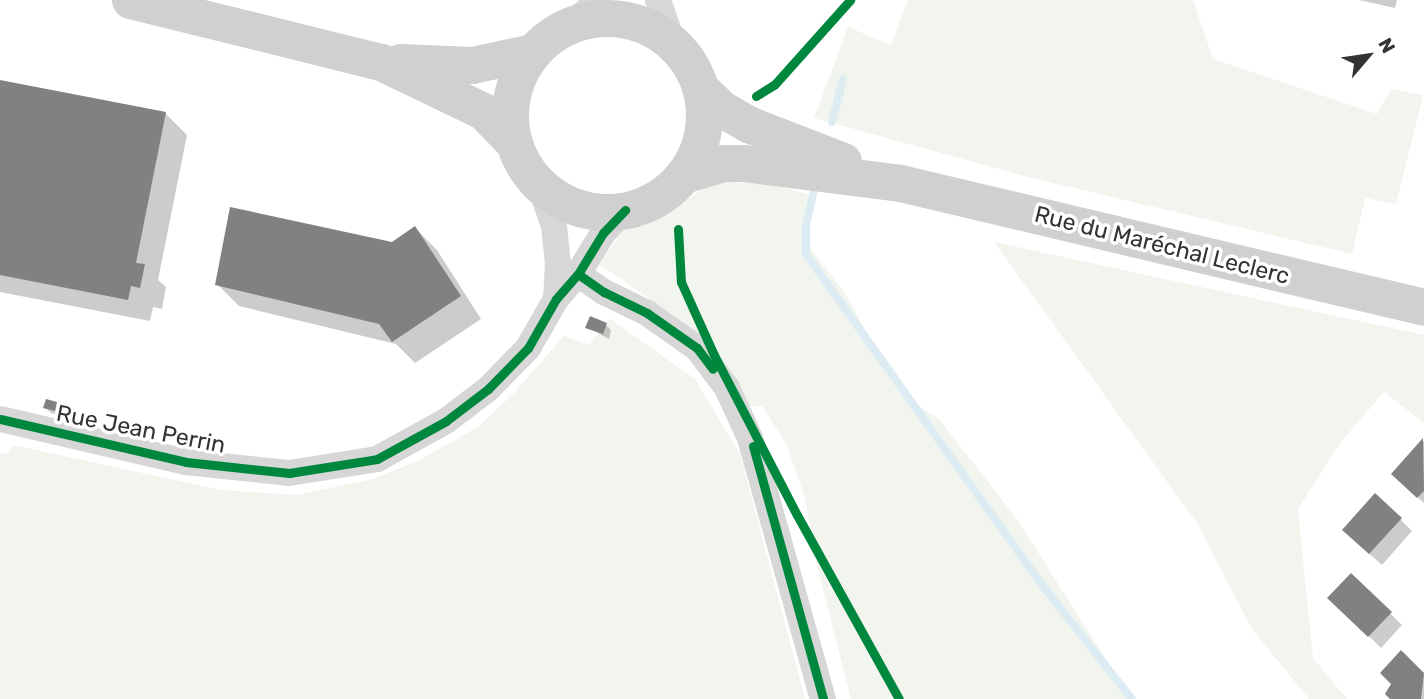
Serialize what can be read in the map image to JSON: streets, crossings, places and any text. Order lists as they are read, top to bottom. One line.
{"streets":{"main road":["Rue du Maréchal Leclerc"],"street":["Rue Jean Perrin"]},"crossings":[["Rue du Maréchal Leclerc","Rue Jean Perrin"]],"north":"top right"}
